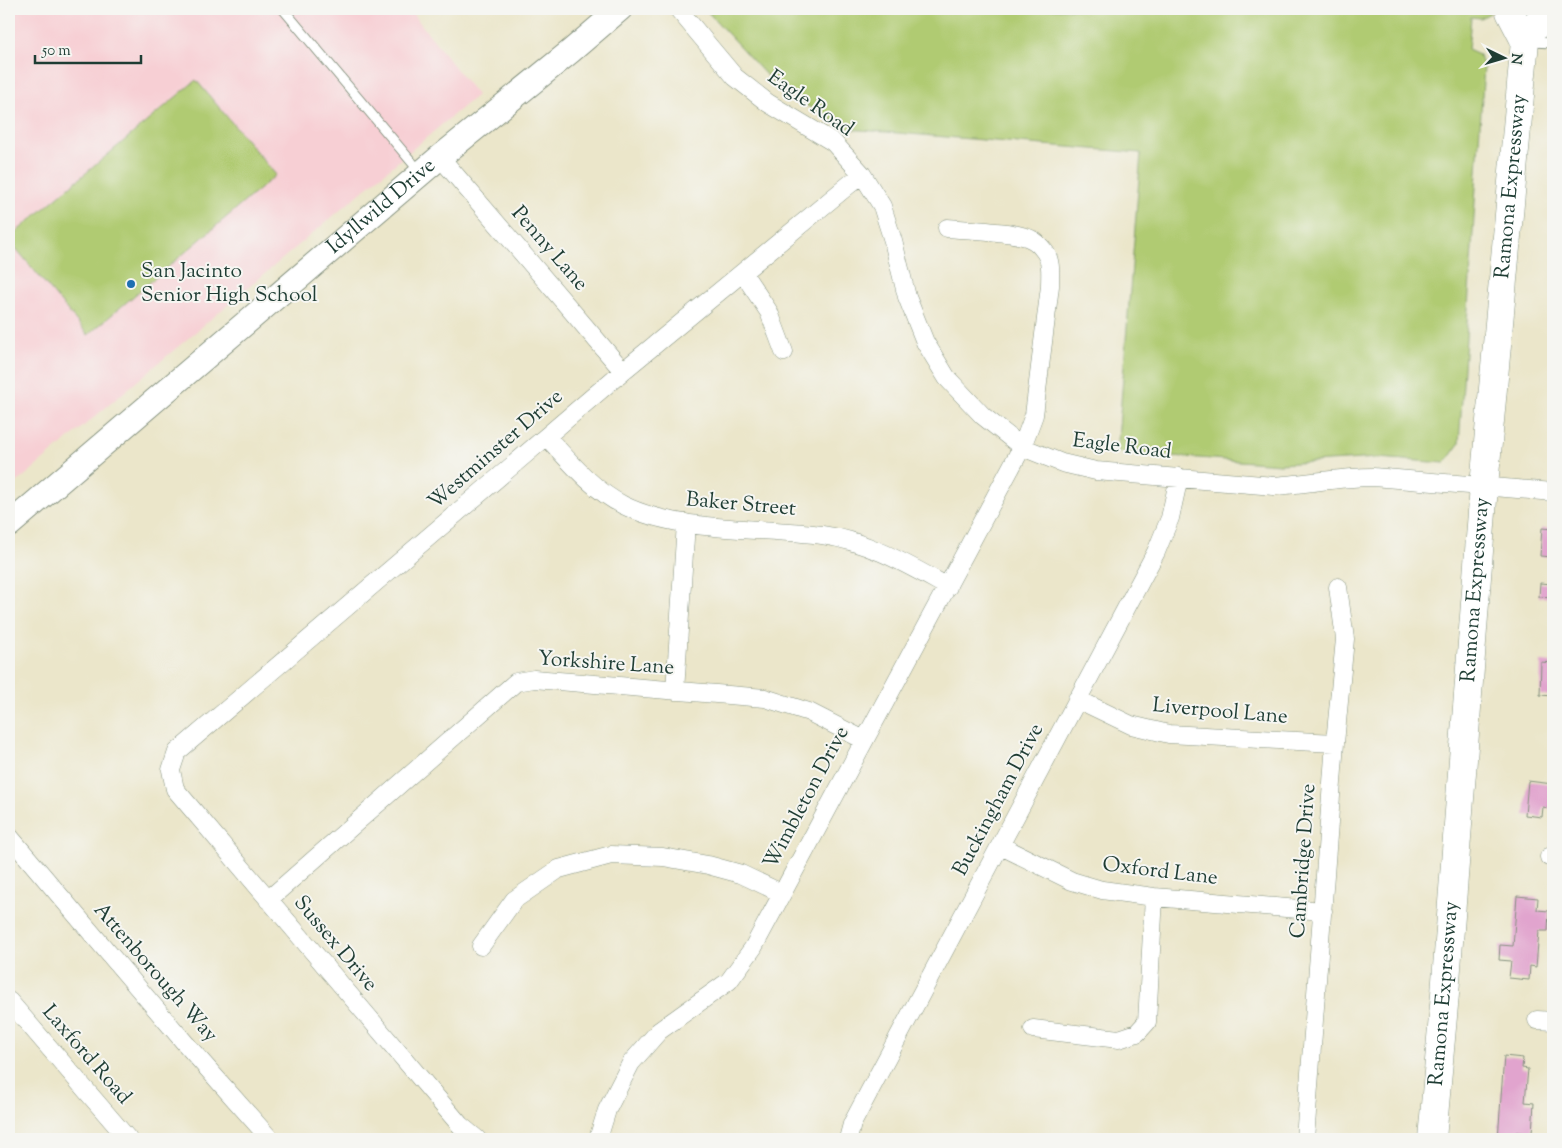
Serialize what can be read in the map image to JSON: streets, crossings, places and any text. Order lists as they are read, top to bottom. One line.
{"streets":{"main road":["Ramona Expressway"],"street":["Eagle Road","Idyllwild Drive","Penny Lane","Westminster Drive","Baker Street","Yorkshire Lane","Liverpool Lane","Wimbleton Drive","Buckingham Drive","Cambridge Drive","Oxford Lane","Sussex Drive","Attenborough Way","Laxford Road"]},"crossings":[["Eagle Road","Ramona Expressway"],["Eagle Road","Westminster Drive"],["Eagle Road","Wimbleton Drive"],["Eagle Road","Buckingham Drive"],["Idyllwild Drive","Penny Lane"],["Penny Lane","Westminster Drive"],["Westminster Drive","Baker Street"],["Westminster Drive","Sussex Drive"],["Baker Street","Wimbleton Drive"],["Yorkshire Lane","Wimbleton Drive"],["Yorkshire Lane","Sussex Drive"],["Liverpool Lane","Buckingham Drive"],["Liverpool Lane","Cambridge Drive"],["Buckingham Drive","Oxford Lane"],["Cambridge Drive","Oxford Lane"]],"places":["San Jacinto Senior High School"],"scale_bar":"50 m","north":"right"}
